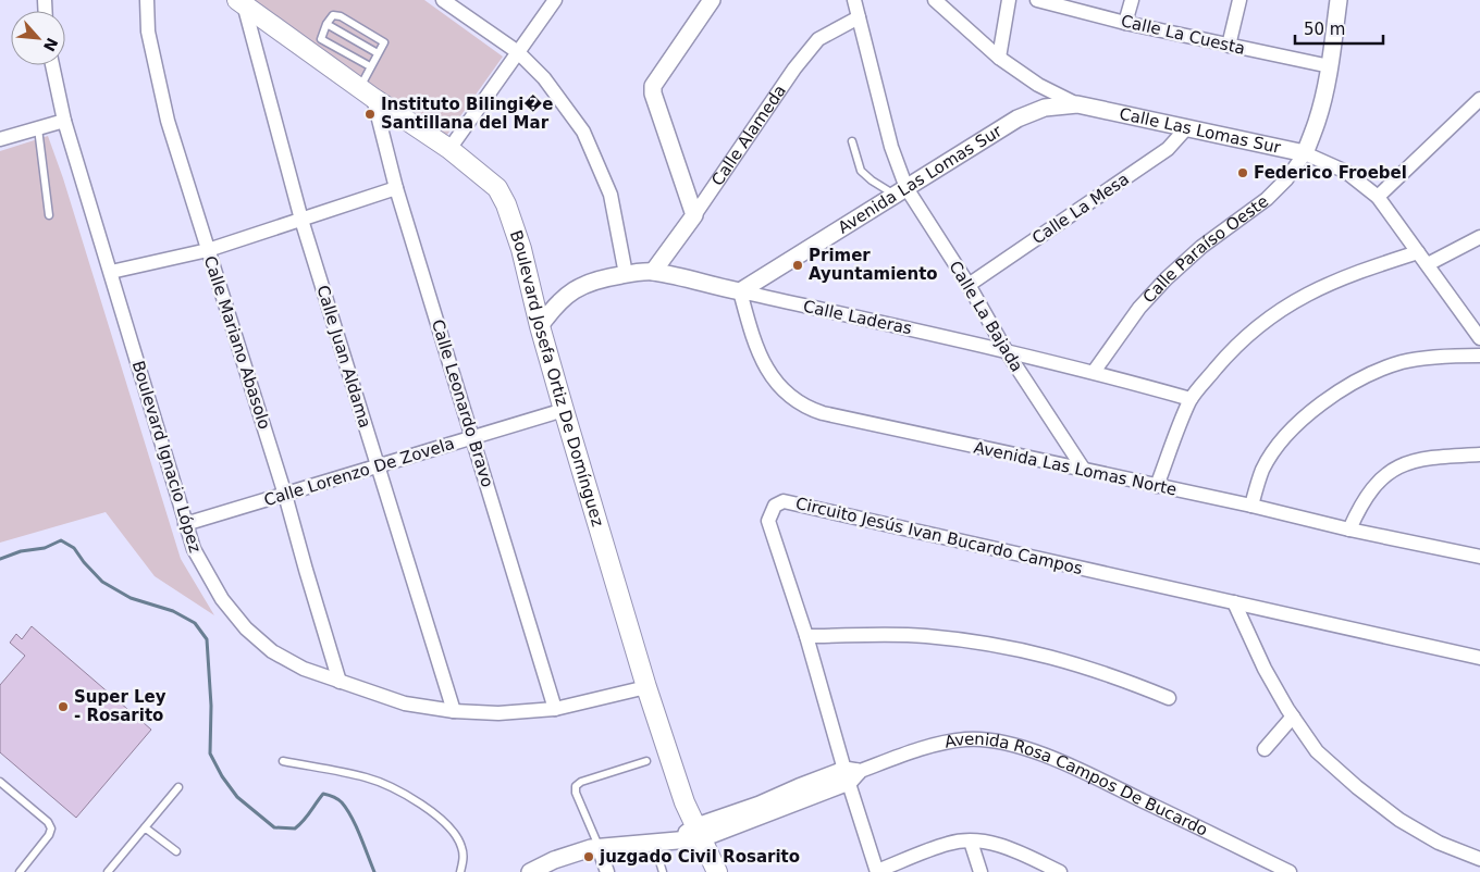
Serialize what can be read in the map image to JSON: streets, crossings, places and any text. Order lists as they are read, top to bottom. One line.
{"streets":{"main road":["Boulevard Josefa Ortiz De Domínguez"],"street":["Calle La Cuesta","Calle Las Lomas Sur","Calle Alameda","Avenida Las Lomas Sur","Calle La Mesa","Calle Paraíso Oeste","Calle La Bajada","Calle Laderas","Calle Mariano Abasolo","Calle Juan Aldama","Calle Leonardo Bravo","Boulevard Ignacio López","Avenida Las Lomas Norte","Calle Lorenzo De Zovela","Circuito Jesús Ivan Bucardo Campos","Avenida Rosa Campos De Bucardo"]},"crossings":[["Calle La Cuesta","Calle Paraíso Oeste"],["Calle Las Lomas Sur","Avenida Las Lomas Sur"],["Calle Las Lomas Sur","Calle La Mesa"],["Calle Las Lomas Sur","Calle Paraíso Oeste"],["Calle Alameda","Calle La Bajada"],["Calle Alameda","Calle Laderas"],["Avenida Las Lomas Sur","Calle La Bajada"],["Avenida Las Lomas Sur","Calle Laderas"],["Avenida Las Lomas Sur","Avenida Las Lomas Norte"],["Calle La Mesa","Calle La Bajada"],["Calle Paraíso Oeste","Calle Laderas"],["Calle La Bajada","Calle Laderas"],["Calle La Bajada","Avenida Las Lomas Norte"],["Calle Laderas","Boulevard Josefa Ortiz De Domínguez"],["Calle Laderas","Avenida Las Lomas Norte"],["Calle Mariano Abasolo","Boulevard Ignacio López"],["Calle Mariano Abasolo","Calle Lorenzo De Zovela"],["Calle Juan Aldama","Boulevard Josefa Ortiz De Domínguez"],["Calle Juan Aldama","Boulevard Ignacio López"],["Calle Juan Aldama","Calle Lorenzo De Zovela"],["Boulevard Josefa Ortiz De Domínguez","Calle Leonardo Bravo"],["Boulevard Josefa Ortiz De Domínguez","Boulevard Ignacio López"],["Boulevard Josefa Ortiz De Domínguez","Calle Lorenzo De Zovela"],["Boulevard Josefa Ortiz De Domínguez","Avenida Rosa Campos De Bucardo"],["Calle Leonardo Bravo","Boulevard Ignacio López"],["Calle Leonardo Bravo","Calle Lorenzo De Zovela"],["Boulevard Ignacio López","Calle Lorenzo De Zovela"],["Circuito Jesús Ivan Bucardo Campos","Avenida Rosa Campos De Bucardo"]],"places":["Instituto Bilingi�e Santillana del Mar","Federico Froebel","Primer Ayuntamiento","Super Ley - Rosarito","juzgado Civil Rosarito"],"scale_bar":"50 m","north":"bottom right"}
